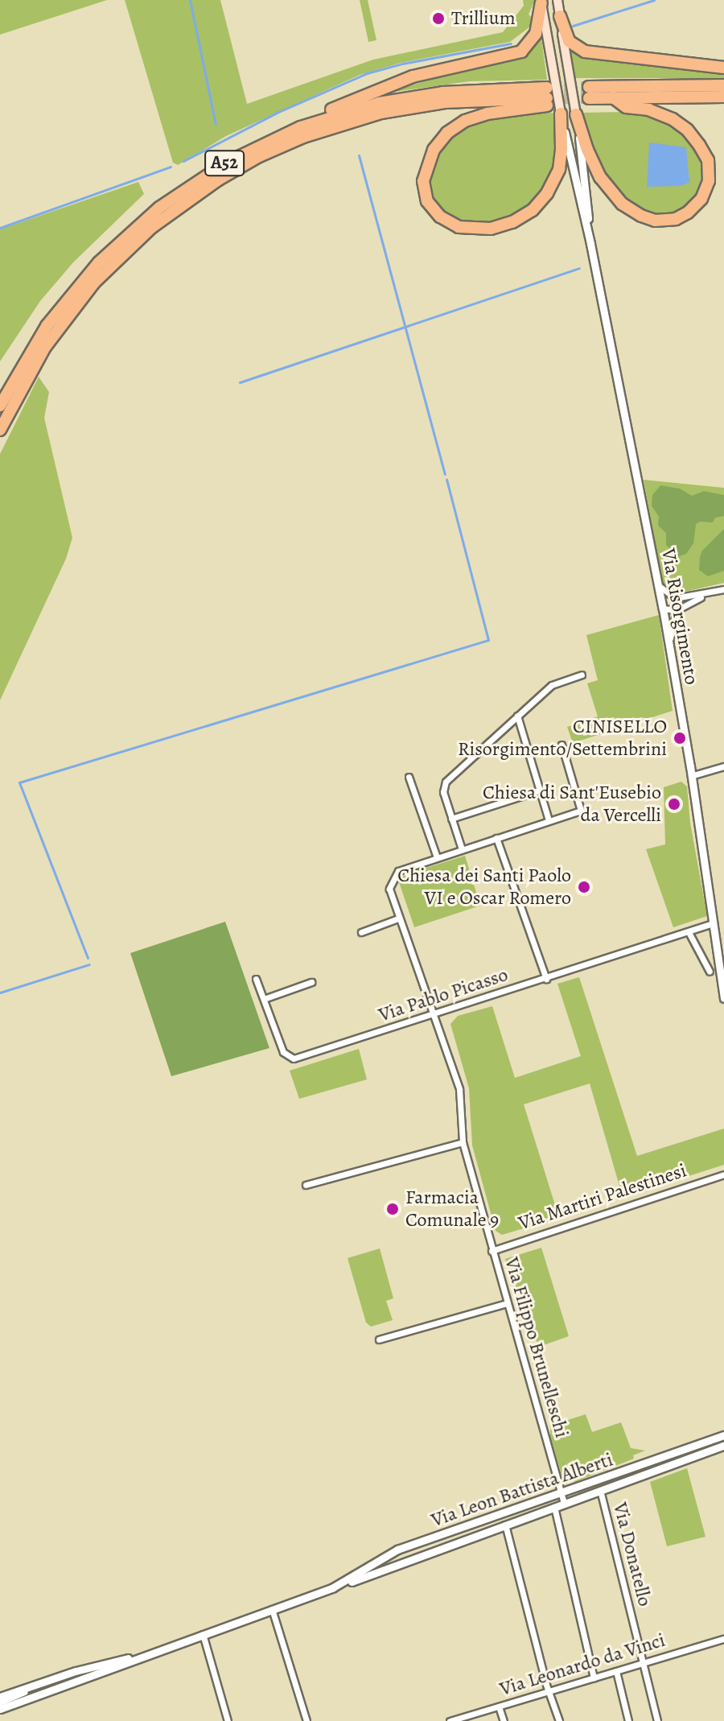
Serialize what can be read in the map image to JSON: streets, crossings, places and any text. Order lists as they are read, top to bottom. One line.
{"streets":{"highway":["A52"],"main road":["Via Risorgimento"],"street":["Via Pablo Picasso","Via Martiri Palestinesi","Via Filippo Brunelleschi","Via Leon Battista Alberti","Via Donatello","Via Leonardo da Vinci"]},"crossings":[["A52","Via Risorgimento"],["Via Risorgimento","Via Pablo Picasso"],["Via Pablo Picasso","Via Filippo Brunelleschi"],["Via Martiri Palestinesi","Via Filippo Brunelleschi"],["Via Filippo Brunelleschi","Via Leon Battista Alberti"],["Via Leon Battista Alberti","Via Donatello"],["Via Donatello","Via Leonardo da Vinci"]],"places":["Trillium","CINISELLO Risorgimento/Settembrini","Chiesa di Sant'Eusebio da Vercelli","Chiesa dei Santi Paolo VI e Oscar Romero","Farmacia Comunale 9"]}
